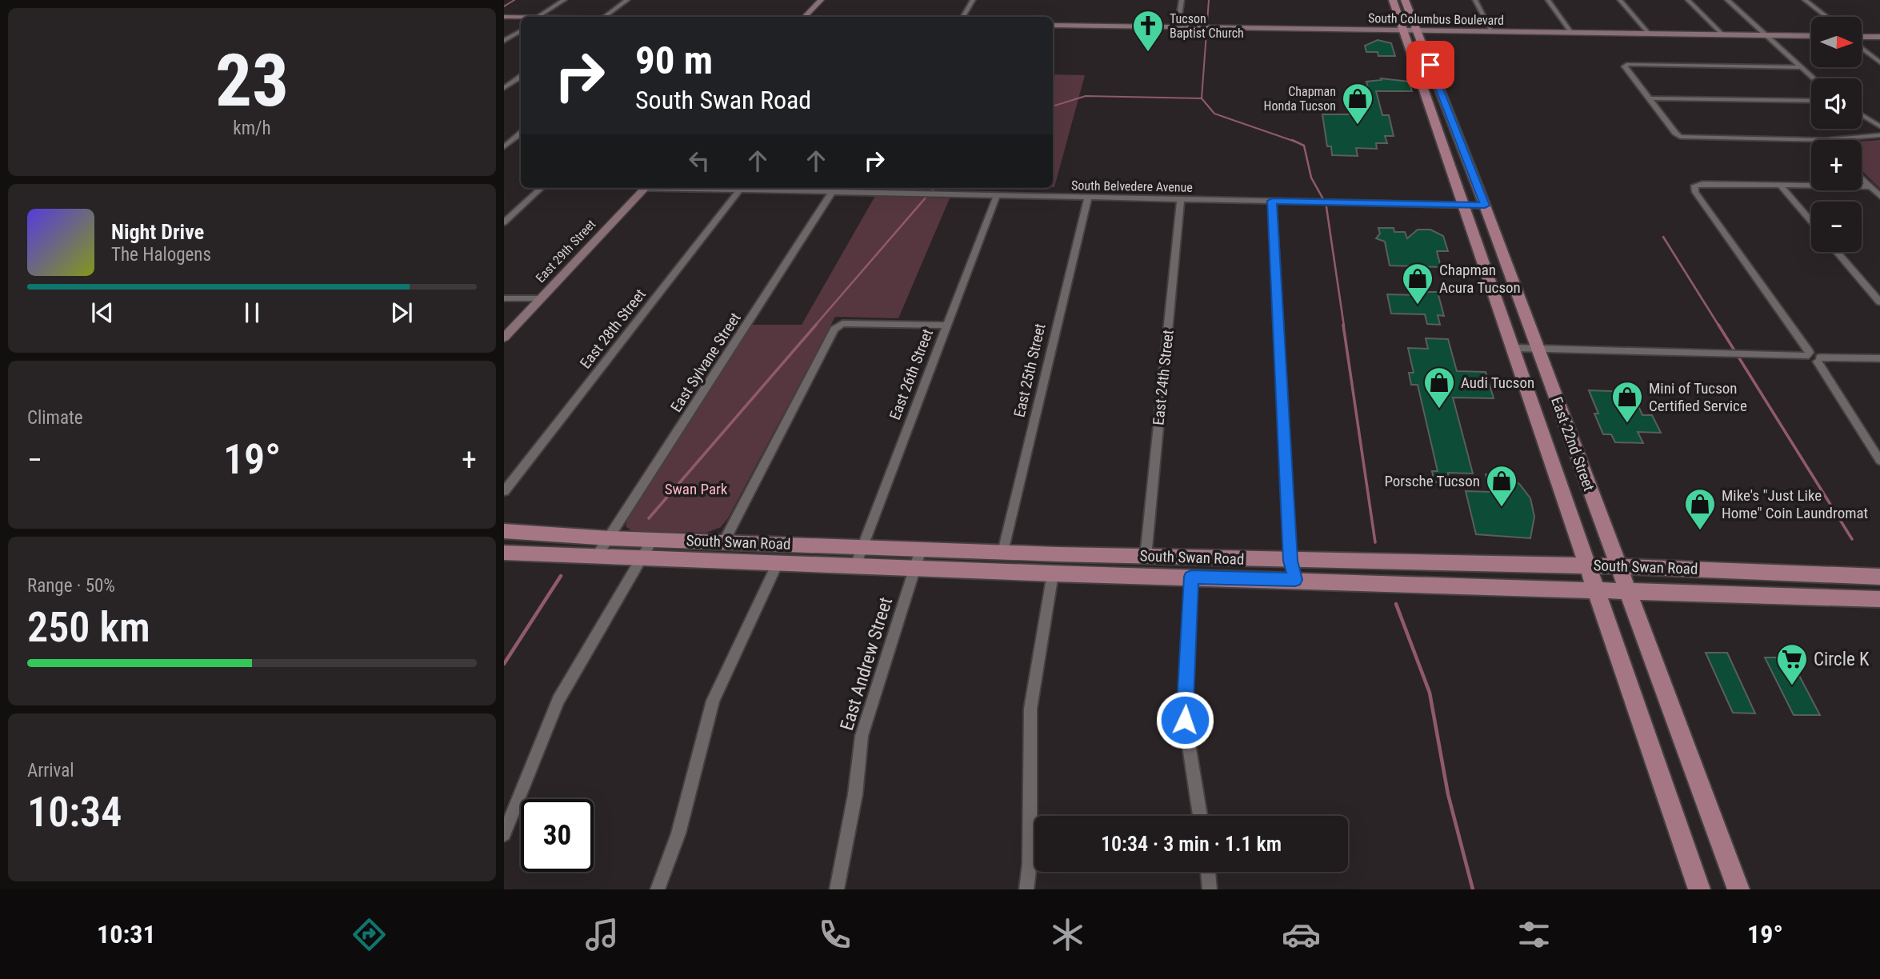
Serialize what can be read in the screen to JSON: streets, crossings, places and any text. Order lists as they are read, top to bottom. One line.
{"streets":{"main road":["East 22nd Street","South Swan Road"],"street":["South Columbus Boulevard","South Belvedere Avenue","East 29th Street","East 28th Street","East Sylvane Street","East 25th Street","East 26th Street","East 24th Street","East Andrew Street"]},"crossings":[["South Columbus Boulevard","East 22nd Street"],["South Belvedere Avenue","East Sylvane Street"],["South Belvedere Avenue","East 25th Street"],["South Belvedere Avenue","East 26th Street"],["South Belvedere Avenue","East 24th Street"],["South Belvedere Avenue","East 22nd Street"],["East Sylvane Street","South Swan Road"],["East 25th Street","South Swan Road"],["East 26th Street","South Swan Road"],["East 24th Street","South Swan Road"],["East 22nd Street","South Swan Road"],["South Swan Road","East Andrew Street"]],"parks":["Swan Park"],"places":{"church":["Tucson Baptist Church"],"shop":["Chapman Honda Tucson","Chapman Acura Tucson","Audi Tucson","Mini of Tucson Certified Service","Porsche Tucson","Mike's \"Just Like Home\" Coin Laundromat"],"supermarket":["Circle K"]},"north":"right","page":{"tile":[["23","km/h"],"Climate",["Range · 50%","250 km"],["Arrival","10:34"]],"map_buttons":["+","−"],"turn":["90 m","South Swan Road"],"song":["Night Drive","The Halogens"],"heat":["−","19°","+"],"limit":"30","trip":"10:34 · 3 min · 1.1 km","tabs":["10:31","19°"]}}
